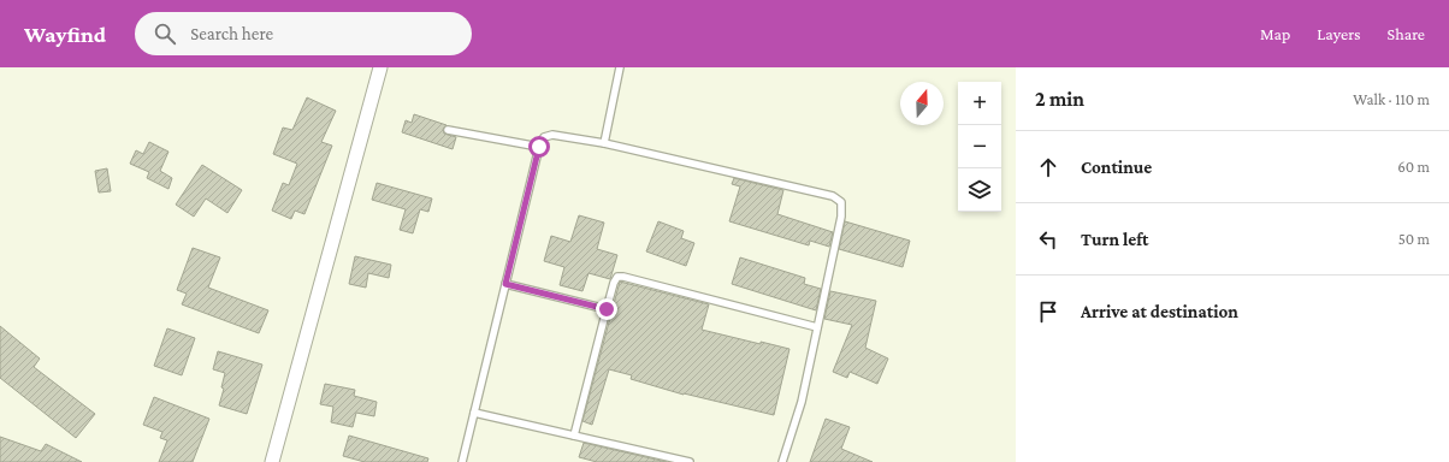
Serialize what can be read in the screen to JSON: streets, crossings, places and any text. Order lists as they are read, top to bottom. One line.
{"north":"top","page":{"header":"Wayfind","search":"Search here","nav":["Map","Layers","Share"],"heading":["2 min","Walk · 110 m"],"map_buttons":["+","−"],"list":[["Continue","60 m"],["Turn left","50 m"],"Arrive at destination"]}}
